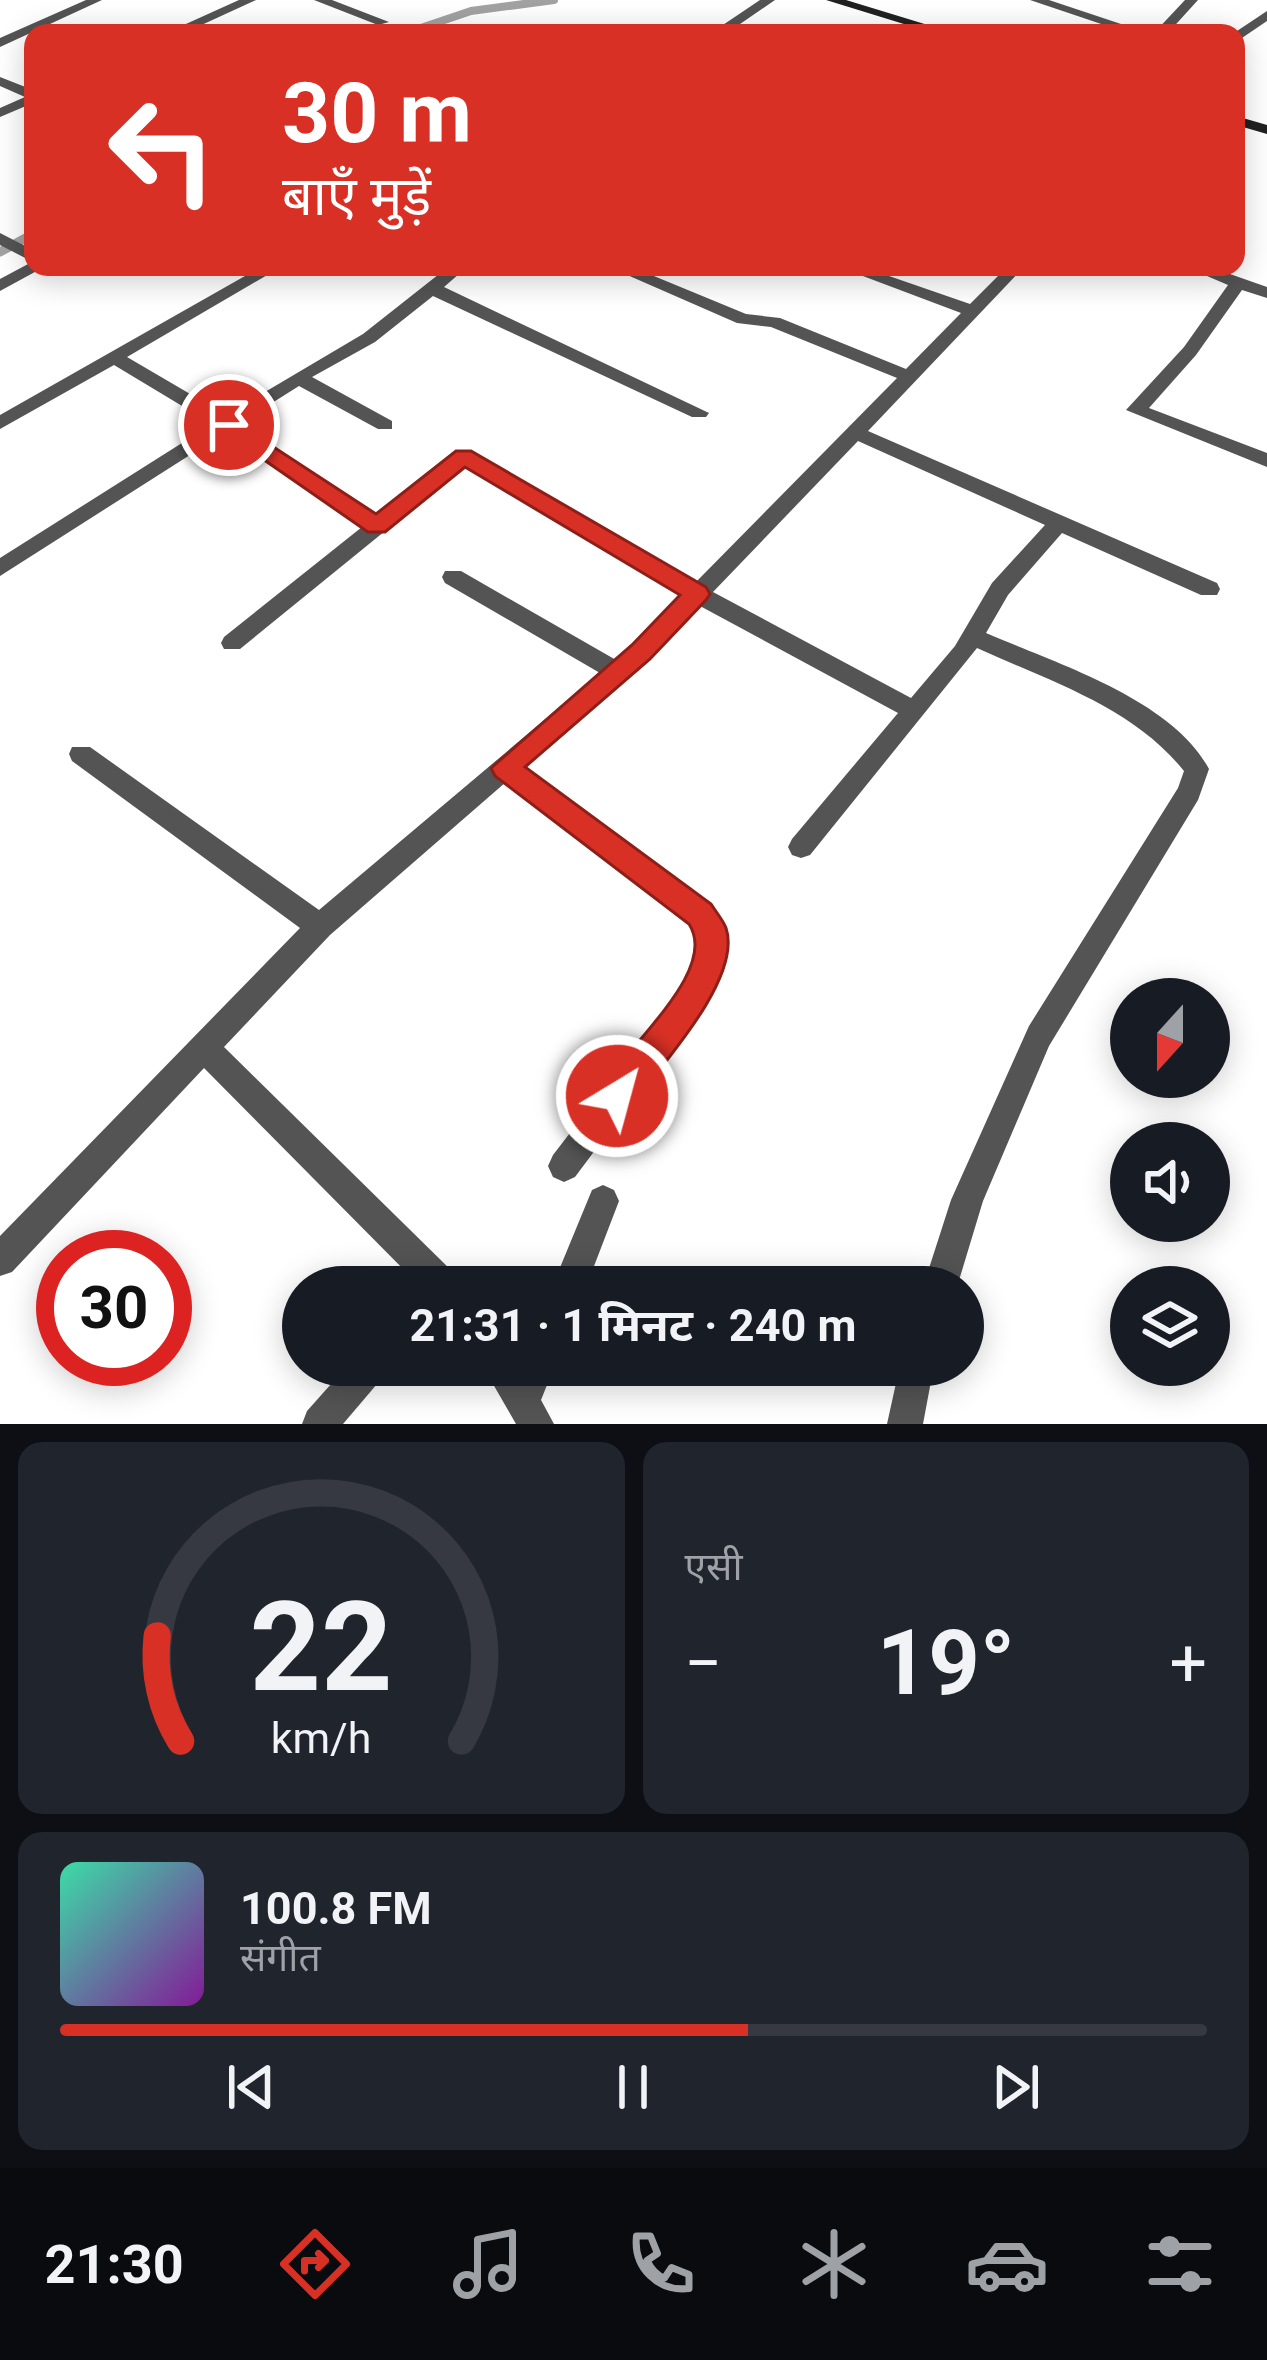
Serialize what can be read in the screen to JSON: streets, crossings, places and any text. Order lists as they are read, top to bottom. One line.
{"north":"bottom","page":{"turn":["30 m","बाएँ मुड़ें"],"limit":"30","trip":"21:31 · 1 मिनट · 240 m","tile":"एसी","heat":["−","19°","+"],"song":["100.8 FM","संगीत"],"tabs":"21:30","gauge":["22","km/h"]}}
